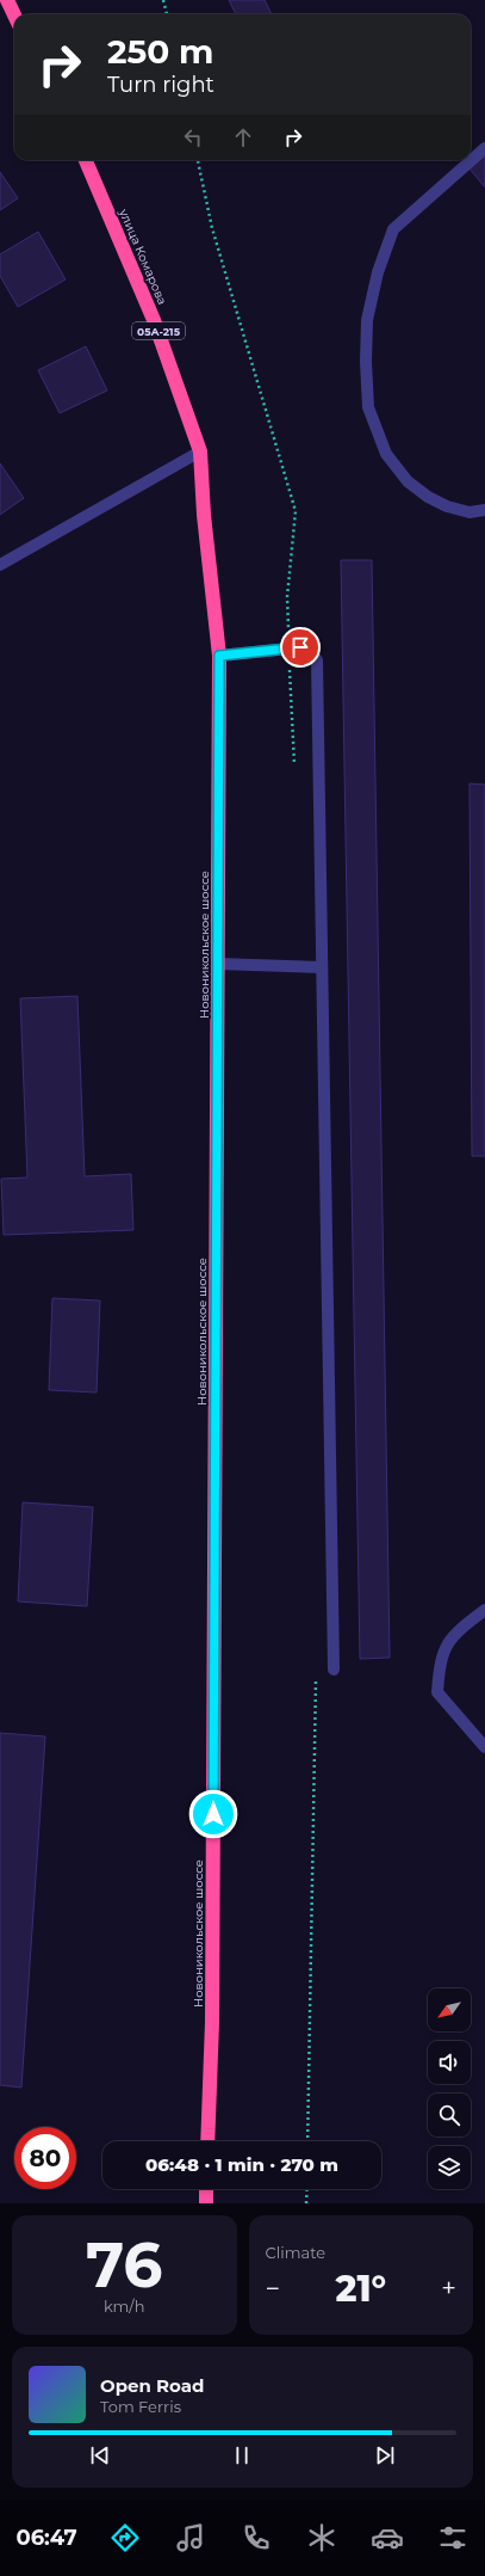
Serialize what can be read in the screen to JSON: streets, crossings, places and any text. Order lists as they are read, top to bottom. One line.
{"streets":{"highway":["улица Комарова","05А-215","Новоникольское шоссе"]},"crossings":[["улица Комарова","Новоникольское шоссе"]],"north":"bottom left","page":{"turn":["250 m","Turn right"],"limit":"80","trip":"06:48 · 1 min · 270 m","tile":[["76","km/h"],"Climate"],"heat":["−","21°","+"],"song":["Open Road","Tom Ferris"],"tabs":"06:47"}}
